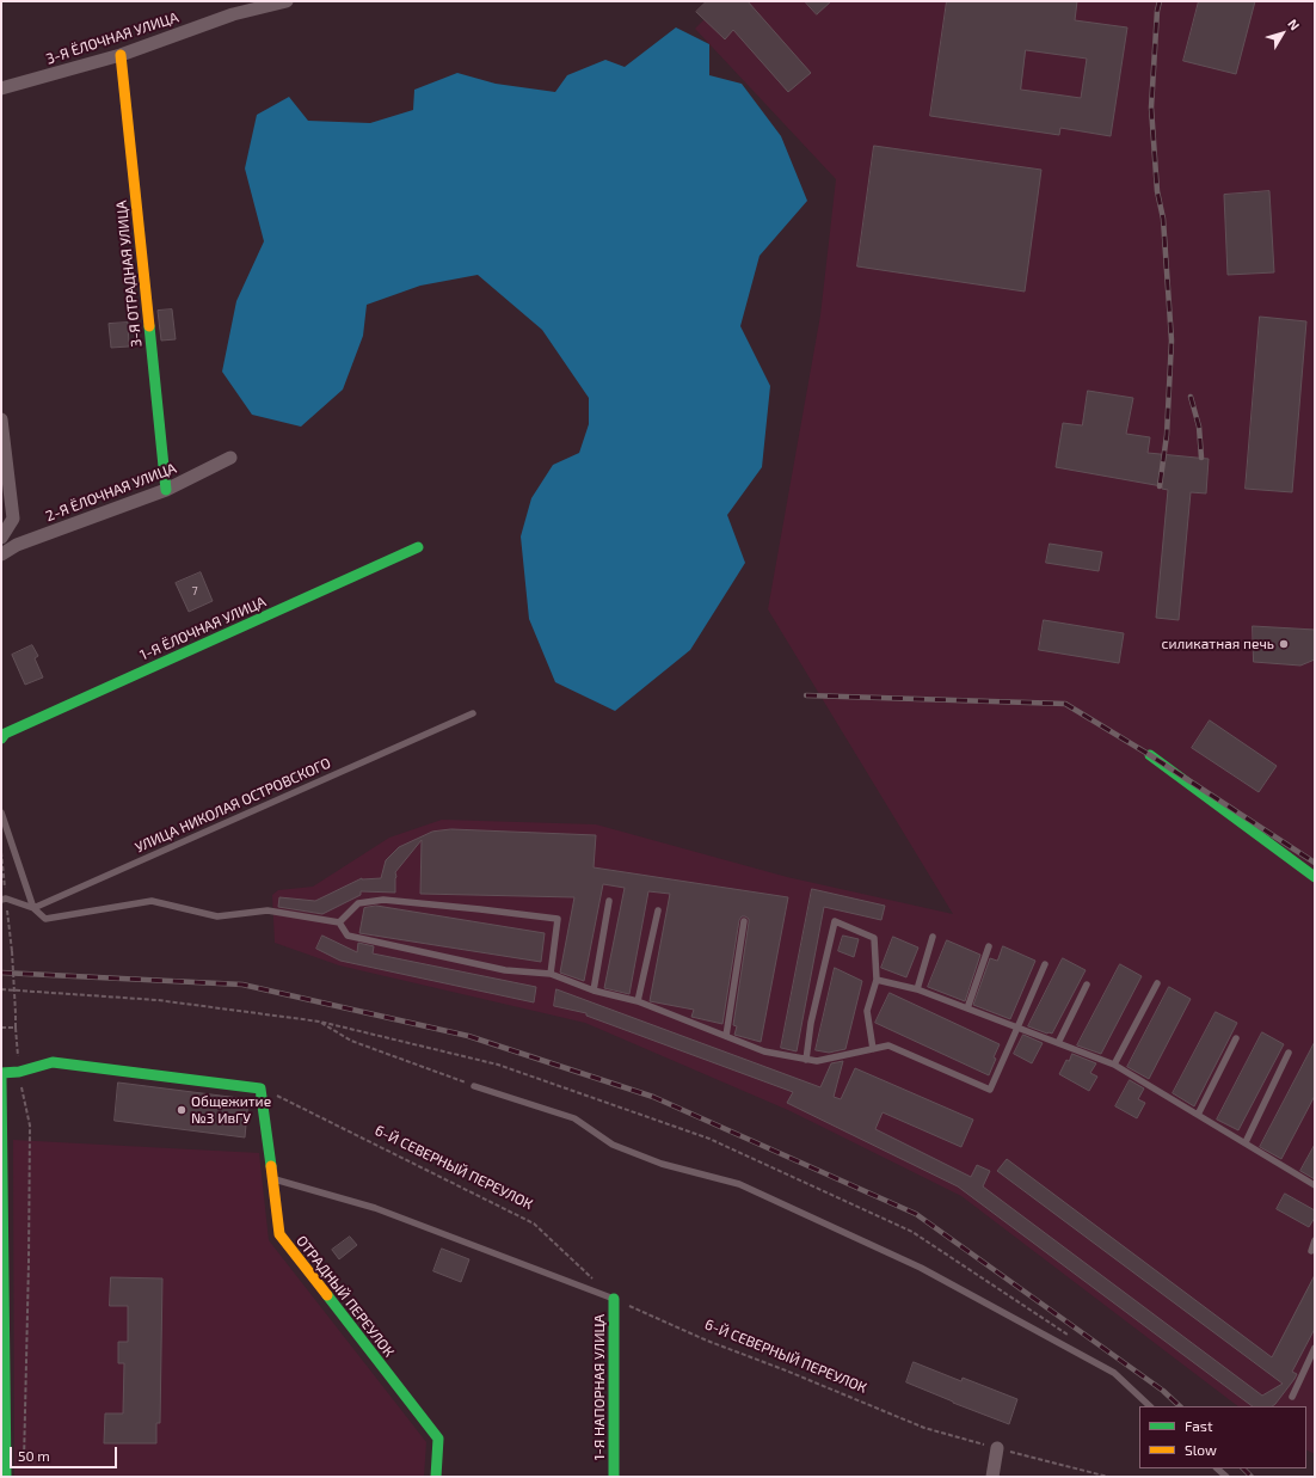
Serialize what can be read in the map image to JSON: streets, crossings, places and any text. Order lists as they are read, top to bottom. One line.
{"streets":{"street":["3-Я ЁЛОЧНАЯ УЛИЦА","3-Я ОТРАДНАЯ УЛИЦА","2-Я ЁЛОЧНАЯ УЛИЦА","1-Я ЁЛОЧНАЯ УЛИЦА","ОТРАДНЫЙ ПЕРЕУЛОК","1-Я НАПОРНАЯ УЛИЦА"],"lane":["УЛИЦА НИКОЛАЯ ОСТРОВСКОГО"],"path":["6-Й СЕВЕРНЫЙ ПЕРЕУЛОК"]},"crossings":[["3-Я ЁЛОЧНАЯ УЛИЦА","3-Я ОТРАДНАЯ УЛИЦА"],["3-Я ОТРАДНАЯ УЛИЦА","2-Я ЁЛОЧНАЯ УЛИЦА"],["6-Й СЕВЕРНЫЙ ПЕРЕУЛОК","ОТРАДНЫЙ ПЕРЕУЛОК"],["6-Й СЕВЕРНЫЙ ПЕРЕУЛОК","1-Я НАПОРНАЯ УЛИЦА"]],"places":["силикатная печь","Общежитие №3 ИвГУ"],"house_numbers":["7"],"legend":["Fast","Slow"],"scale_bar":"50 m","north":"top right"}
